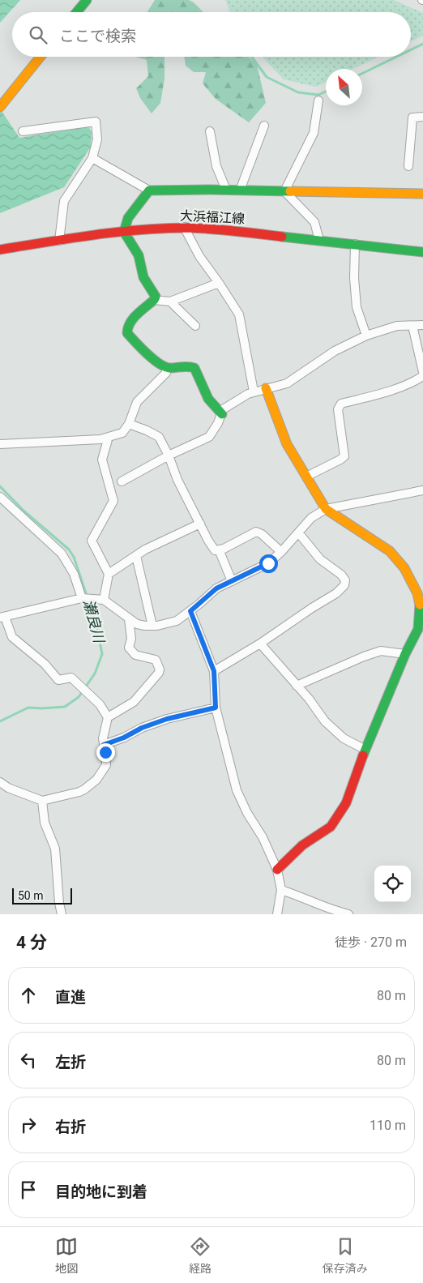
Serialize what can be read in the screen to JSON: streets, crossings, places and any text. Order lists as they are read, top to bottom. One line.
{"streets":{"street":["大浜福江線"]},"water":["瀬良川"],"scale_bar":"50 m","north":"top left","page":{"search":"ここで検索","scale":"50 m","heading":["4 分","徒歩 · 270 m"],"list":[["直進","80 m"],["左折","80 m"],["右折","110 m"],"目的地に到着"],"nav":["地図","経路","保存済み"]}}
